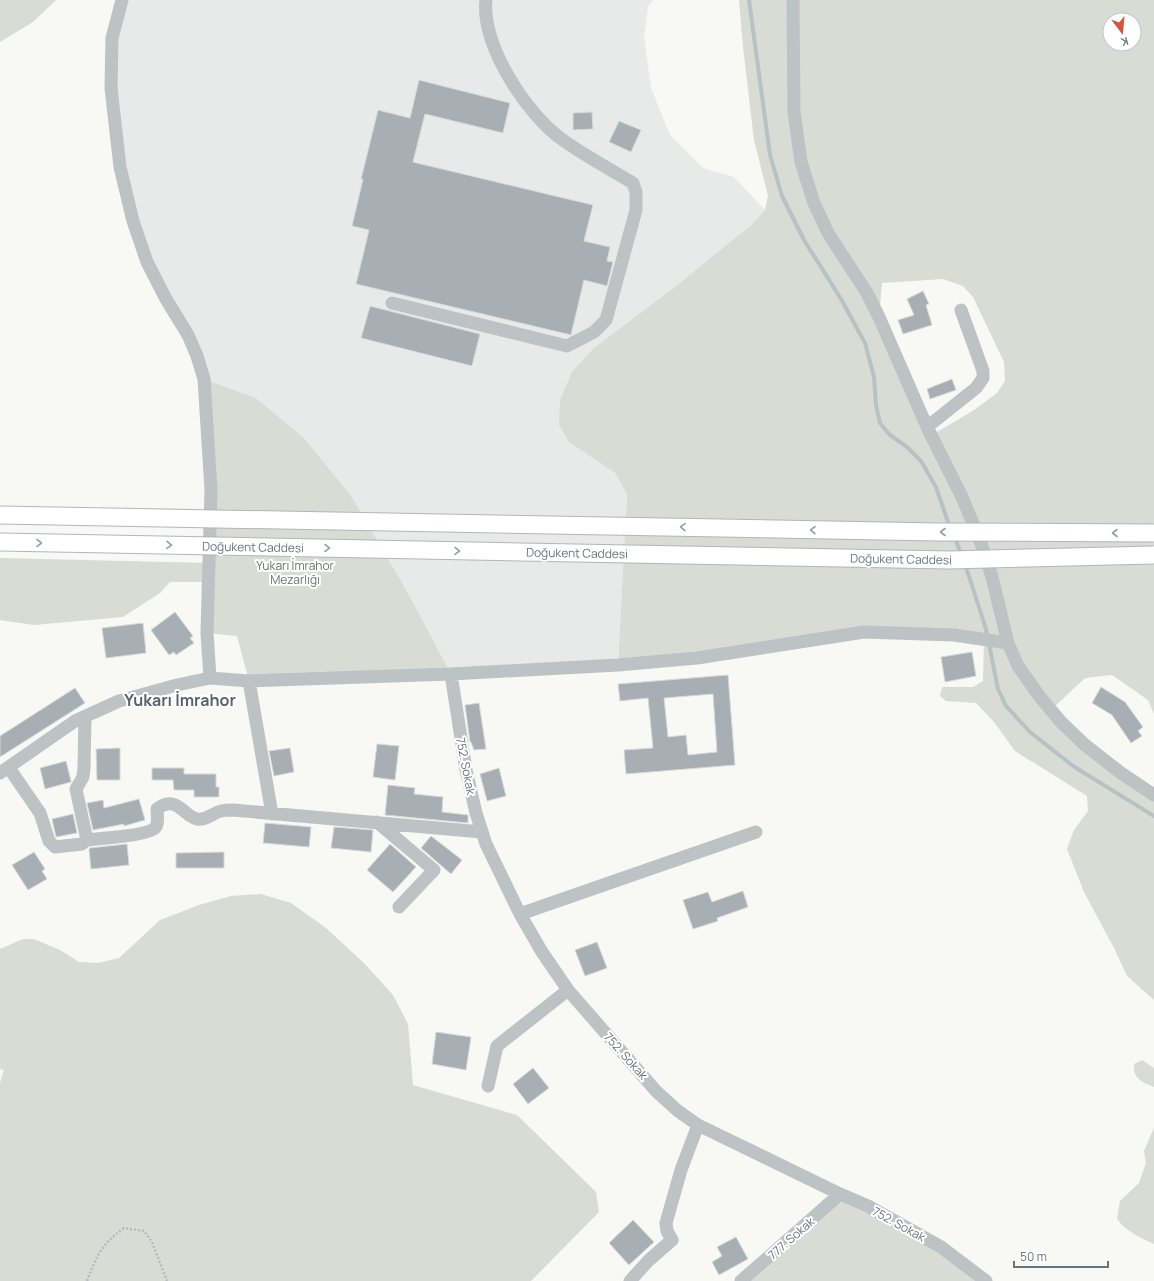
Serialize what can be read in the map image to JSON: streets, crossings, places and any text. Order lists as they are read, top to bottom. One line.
{"streets":{"main road":["Doğukent Caddesi"],"street":["752. Sokak","777. Sokak"]},"crossings":[["752. Sokak","777. Sokak"]],"districts":["Yukarı İmrahor"],"parks":["Yukarı İmrahor Mezarlığı"],"scale_bar":"50 m","north":"bottom"}
